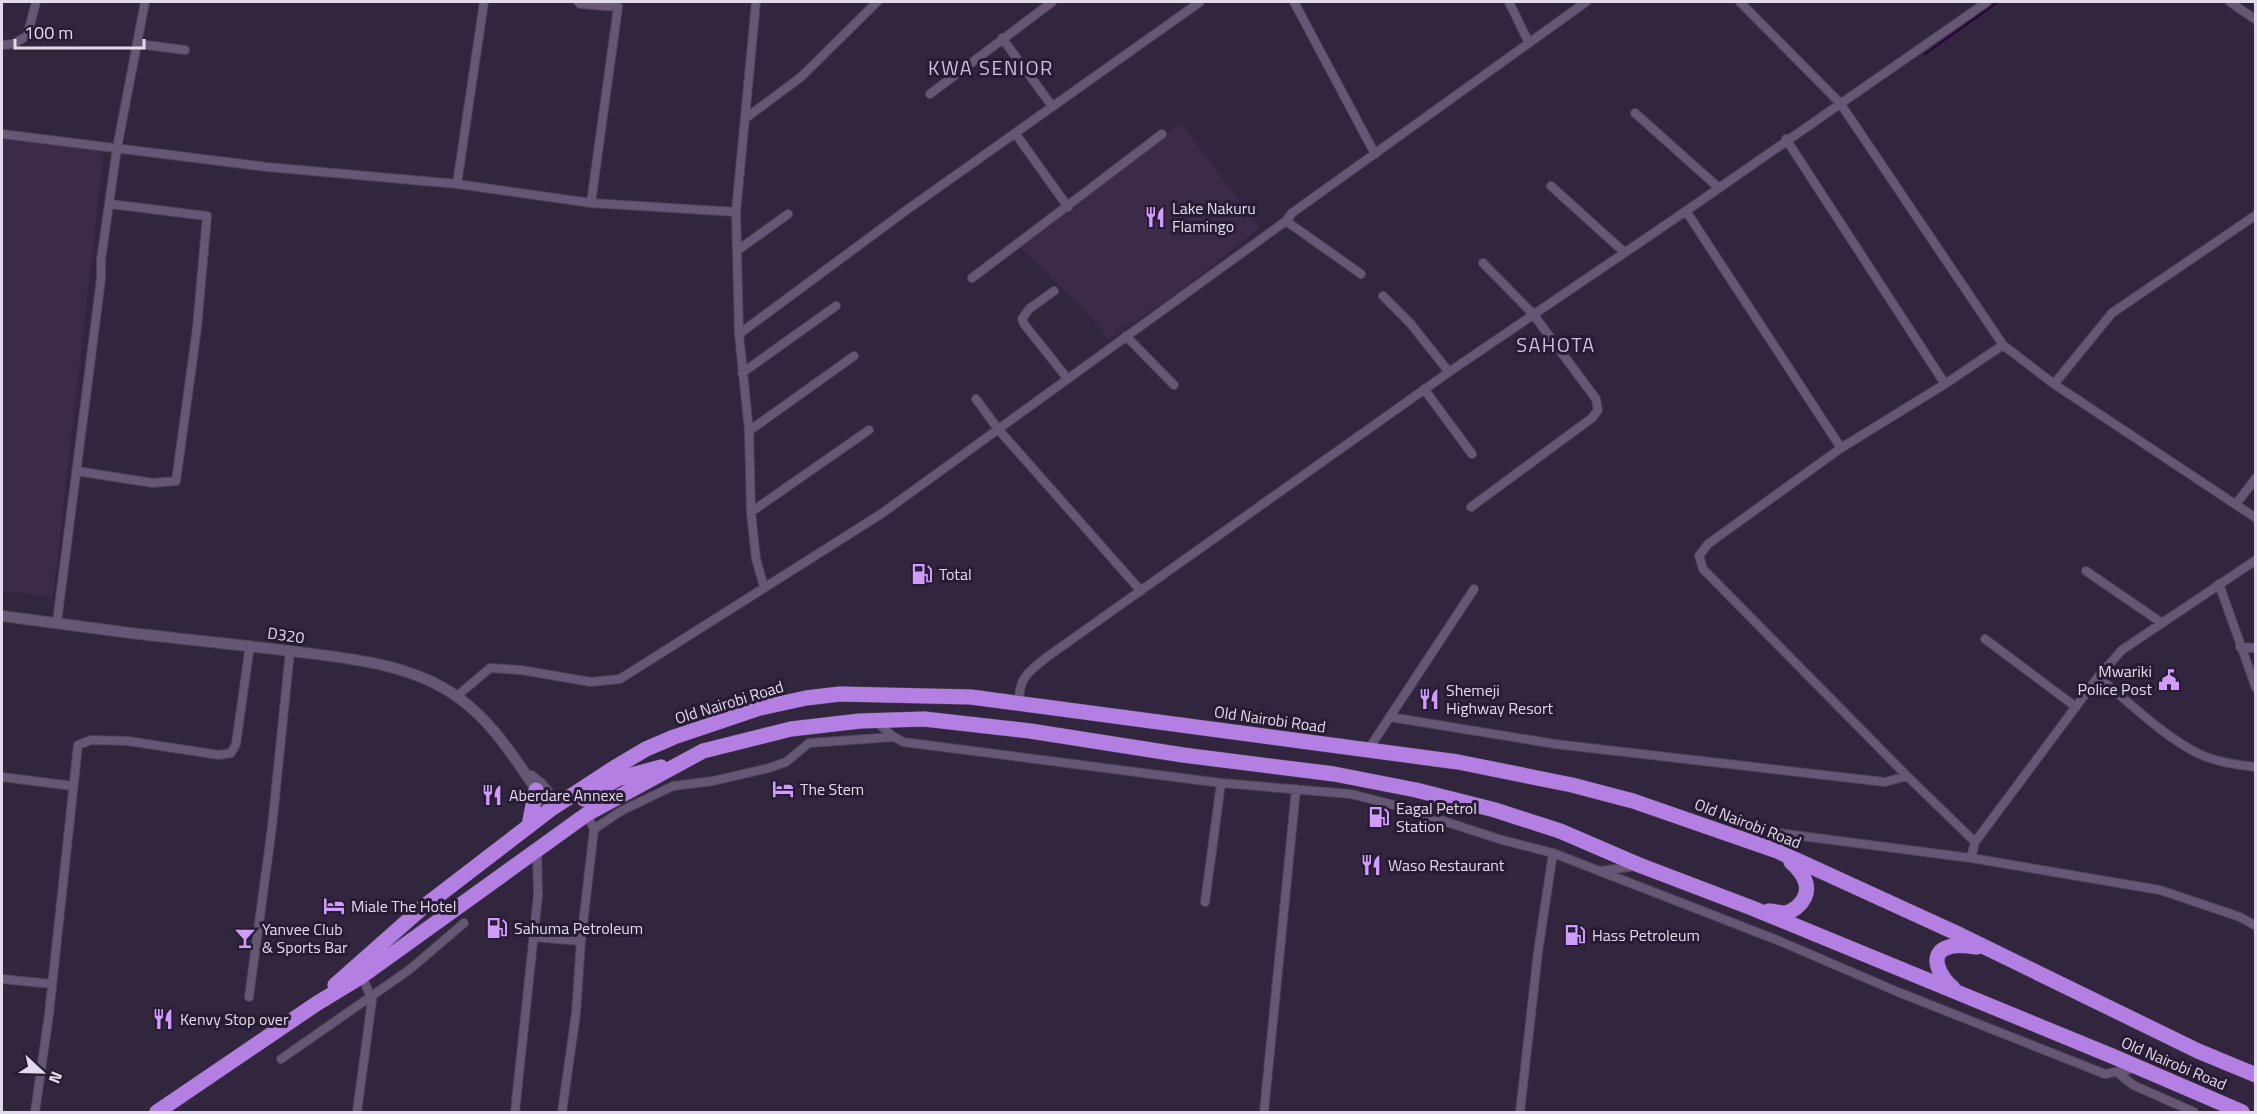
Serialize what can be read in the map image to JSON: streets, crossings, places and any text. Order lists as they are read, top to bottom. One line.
{"streets":{"highway":["Old Nairobi Road"],"street":["D320"]},"crossings":[["D320","Old Nairobi Road"]],"districts":["KWA SENIOR","SAHOTA"],"places":{"restaurant":["Lake Nakuru Flamingo","Shemeji Highway Resort","Aberdare Annexe","Waso Restaurant","Kenvy Stop over"],"fuel station":["Total","Eagal Petrol Station","Sahuma Petroleum","Hass Petroleum"],"public building":["Mwariki Police Post"],"hotel":["The Stem","Miale The Hotel"],"bar":["Yanvee Club & Sports Bar"]},"scale_bar":"100 m","north":"right"}
